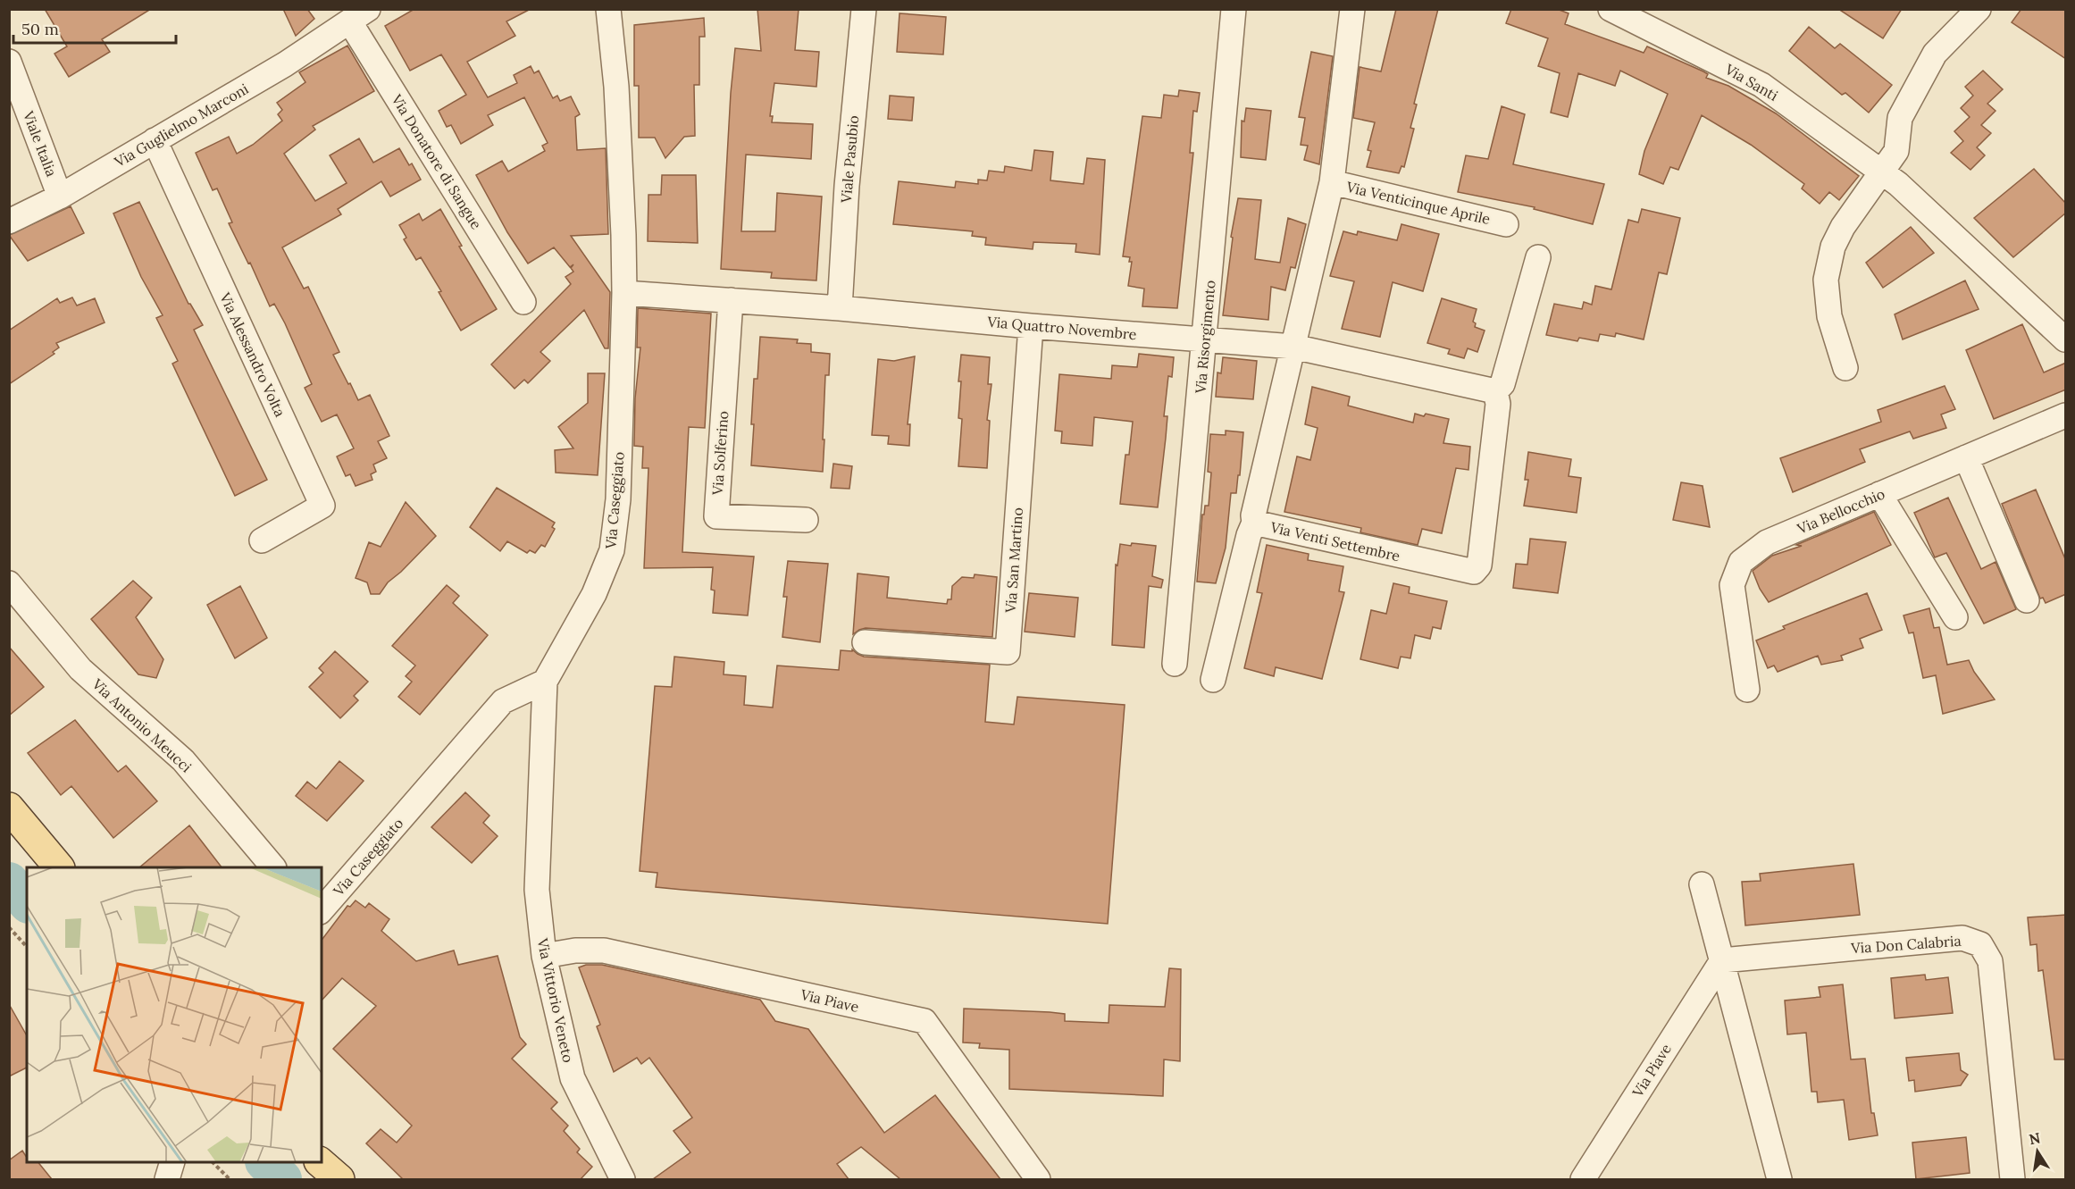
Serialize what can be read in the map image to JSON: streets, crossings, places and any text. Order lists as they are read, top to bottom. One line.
{"streets":{"street":["Via Santi","Via Guglielmo Marconi","Viale Italia","Viale Pasubio","Via Donatore di Sangue","Via Venticinque Aprile","Via Quattro Novembre","Via Risorgimento","Via Alessandro Volta","Via Solferino","Via Caseggiato","Via Bellocchio","Via Venti Settembre","Via San Martino","Via Antonio Meucci","Via Don Calabria","Via Vittorio Veneto","Via Piave"]},"crossings":[["Via Guglielmo Marconi","Viale Italia"],["Via Guglielmo Marconi","Via Donatore di Sangue"],["Via Guglielmo Marconi","Via Alessandro Volta"],["Viale Pasubio","Via Quattro Novembre"],["Via Venticinque Aprile","Via Quattro Novembre"],["Via Venticinque Aprile","Via Venti Settembre"],["Via Quattro Novembre","Via Risorgimento"],["Via Quattro Novembre","Via Solferino"],["Via Quattro Novembre","Via Caseggiato"],["Via Quattro Novembre","Via Venti Settembre"],["Via Quattro Novembre","Via San Martino"],["Via Caseggiato","Via Vittorio Veneto"],["Via Don Calabria","Via Piave"],["Via Vittorio Veneto","Via Piave"]],"scale_bar":"50 m","north":"top"}
